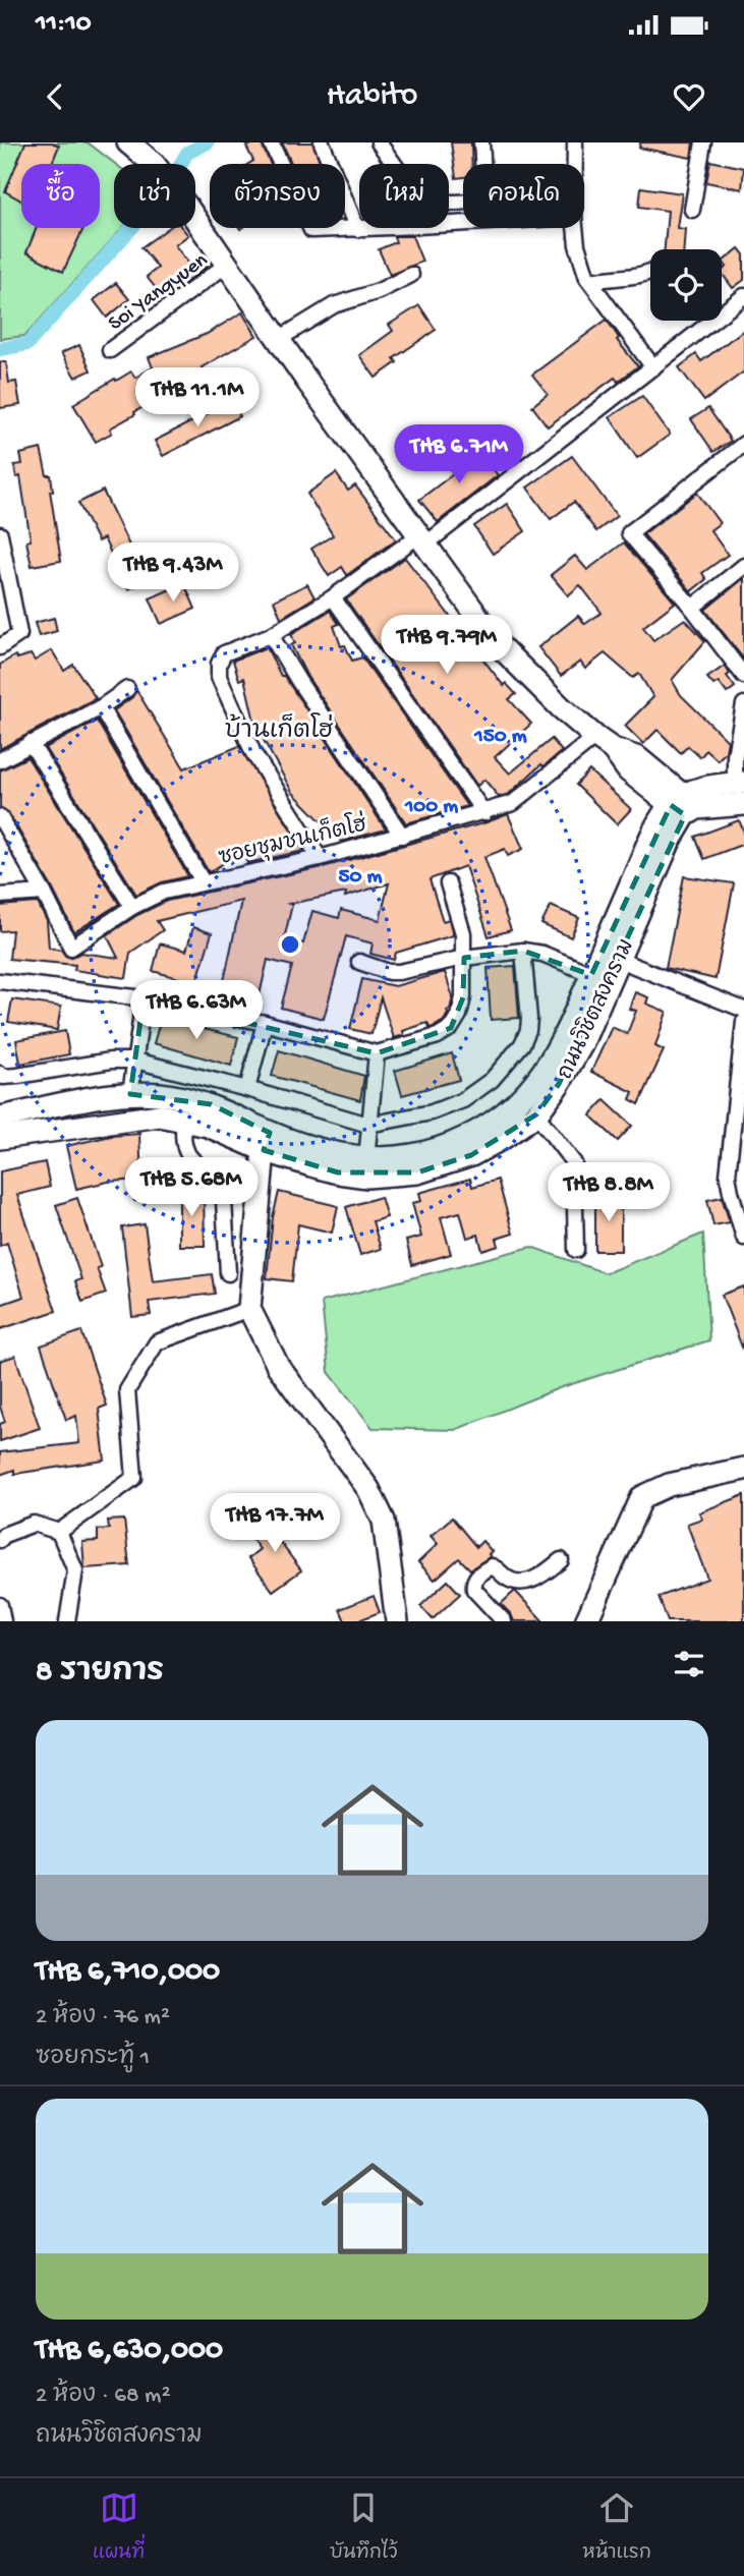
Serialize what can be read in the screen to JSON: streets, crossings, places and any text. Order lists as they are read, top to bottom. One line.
{"streets":{"main road":["ถนนวิชิตสงคราม"],"street":["Soi Yangyuen","ซอยชุมชนเก็ตโฮ่"]},"districts":["บ้านเก็ตโฮ่"],"page":{"status":"11:10","header":"Habito","chip":["ซื้อ","เช่า","ตัวกรอง","ใหม่","คอนโด"],"price":["THB 11.1M","THB 6.71M","THB 9.43M","THB 9.79M","THB 6.63M","THB 5.68M","THB 8.8M","THB 17.7M"],"heading":"8 รายการ","list":[{"name":"THB 6,710,000","note":"2 ห้อง · 76 m² · ซอยกระทู้ 1"},{"name":"THB 6,630,000","note":"2 ห้อง · 68 m² · ถนนวิชิตสงคราม"}],"tabs":["แผนที่","บันทึกไว้","หน้าแรก"]},"rings":["150 m","100 m","50 m"]}
